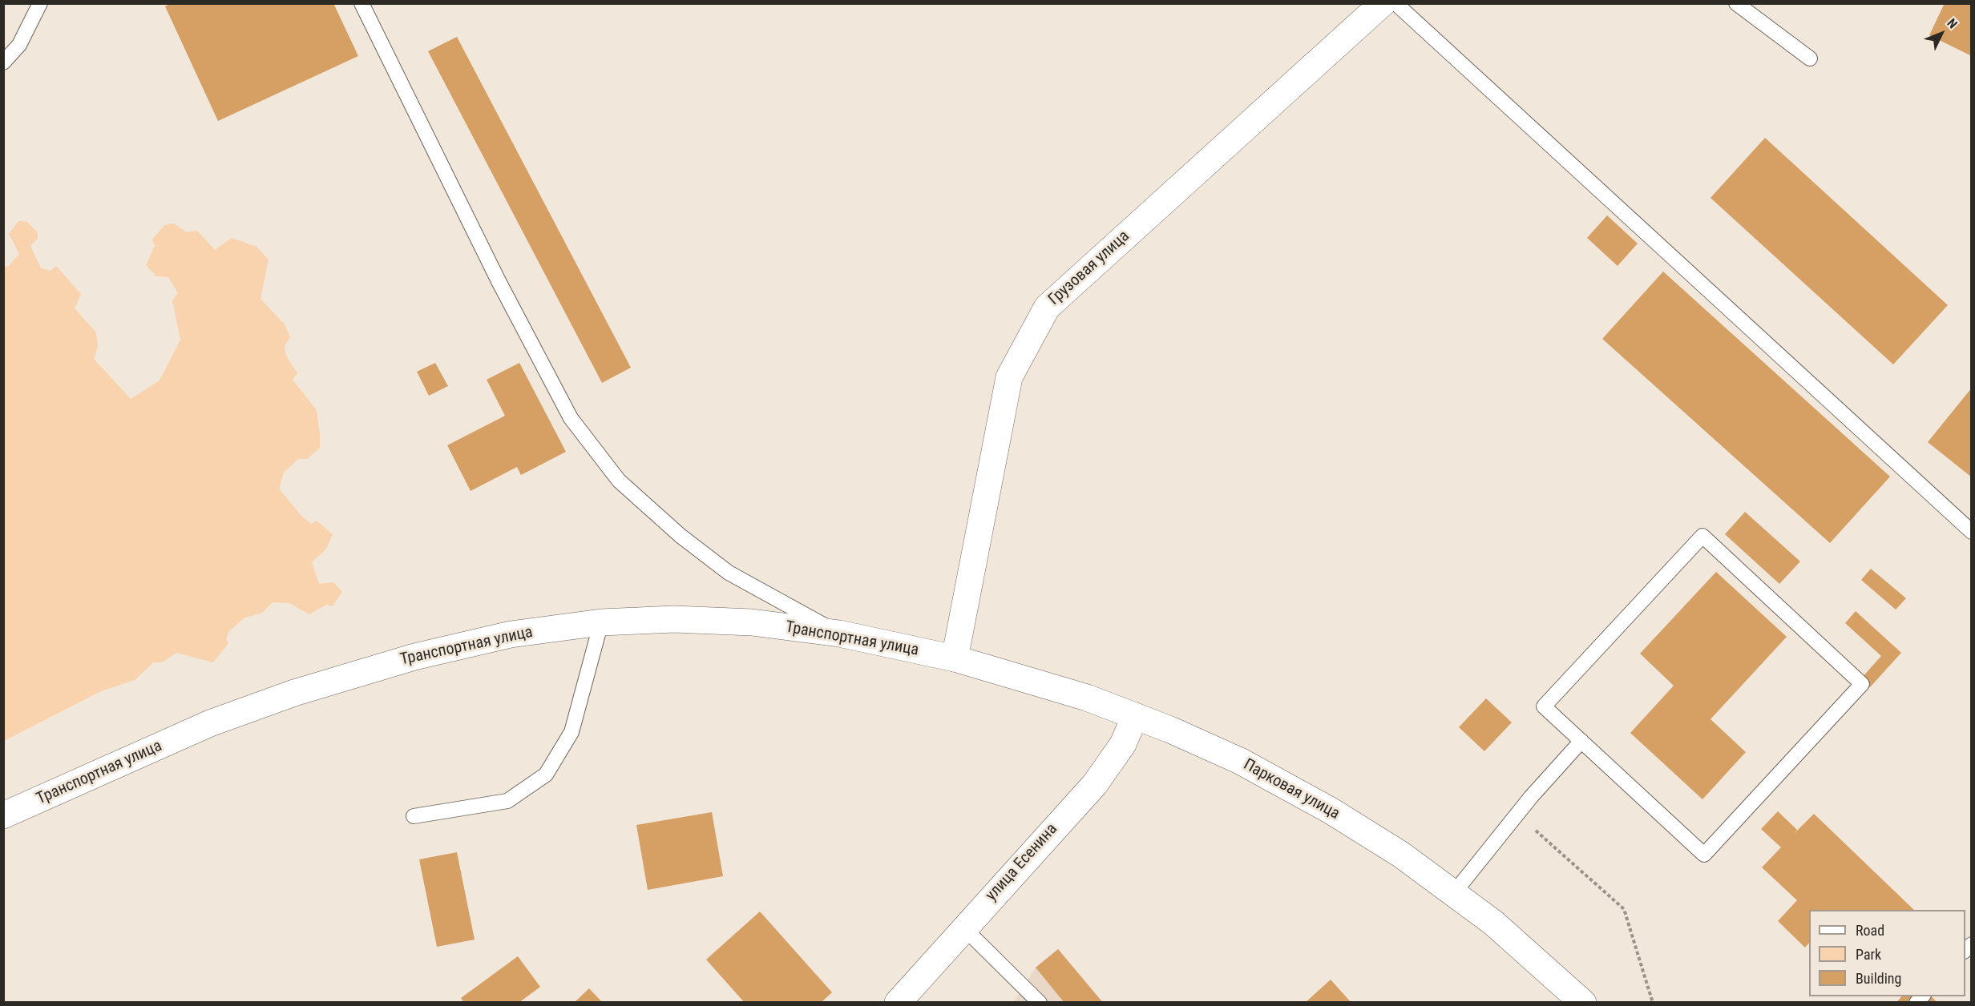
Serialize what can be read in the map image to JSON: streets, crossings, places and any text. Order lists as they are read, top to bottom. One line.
{"streets":{"street":["Грузовая улица","Транспортная улица","Парковая улица","улица Есенина"]},"crossings":[["Грузовая улица","Транспортная улица"],["Грузовая улица","Парковая улица"],["Транспортная улица","Парковая улица"],["Парковая улица","улица Есенина"]],"legend":["Road","Park","Building"],"north":"top right"}
